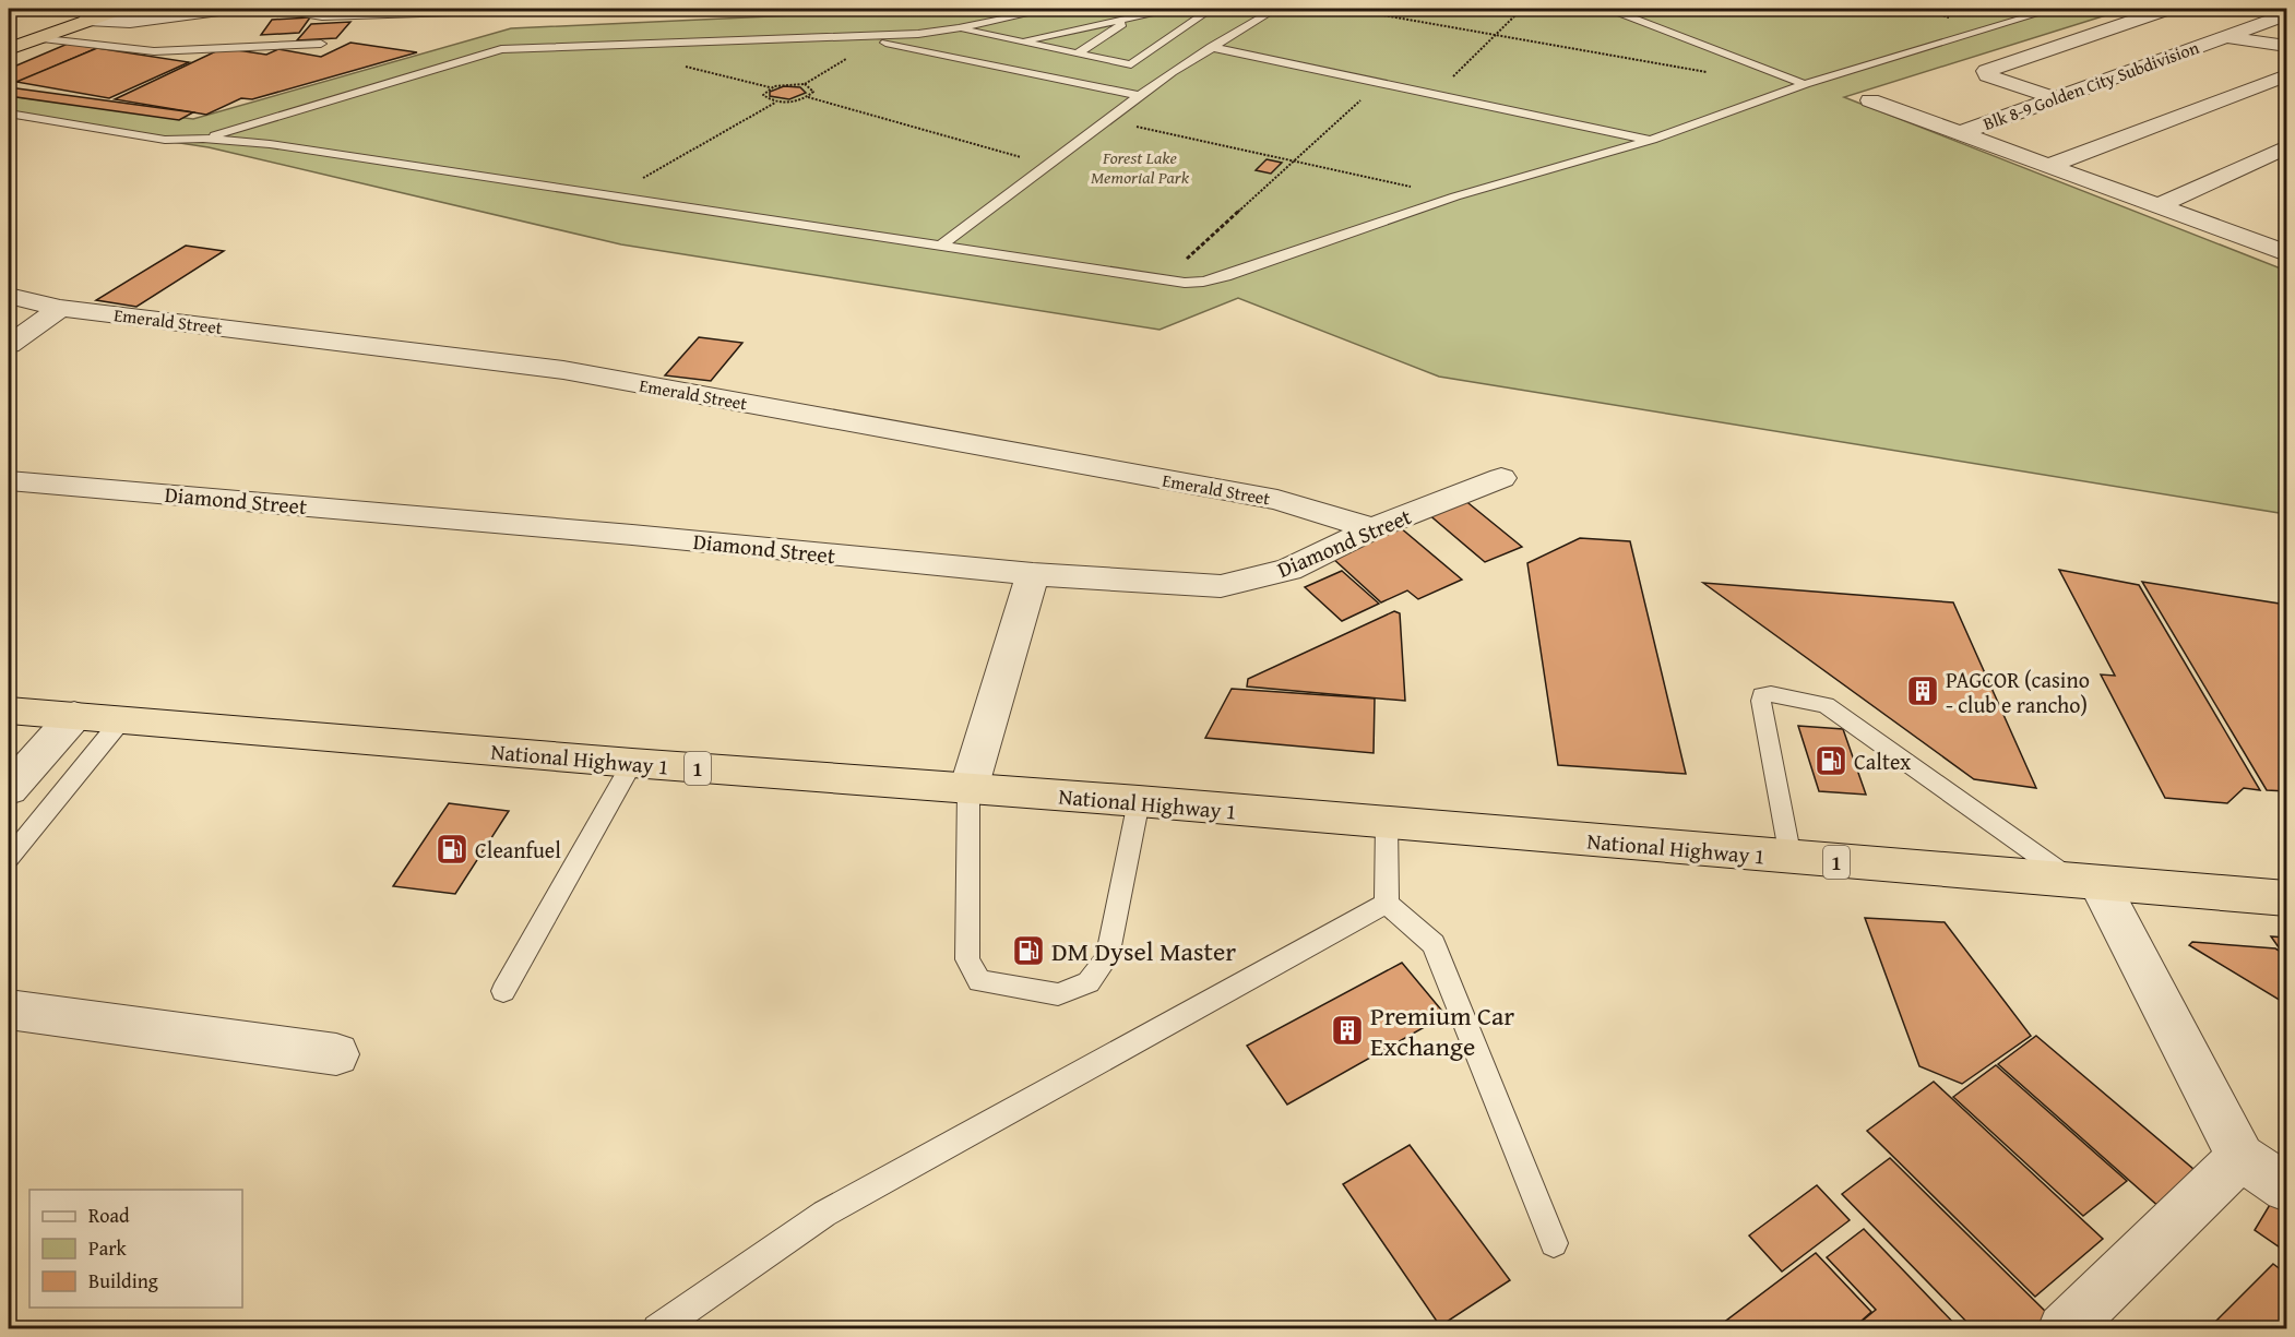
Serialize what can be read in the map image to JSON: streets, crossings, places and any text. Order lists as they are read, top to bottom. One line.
{"streets":{"highway":["National Highway 1","1"],"street":["Blk 8-9 Golden City Subdivision","Emerald Street","Diamond Street"]},"crossings":[["Emerald Street","Diamond Street"]],"parks":["Forest Lake Memorial Park"],"places":{"building":["PAGCOR (casino - club e rancho)","Premium Car Exchange"],"fuel station":["Caltex","Cleanfuel","DM Dysel Master"]},"legend":["Road","Park","Building"]}
